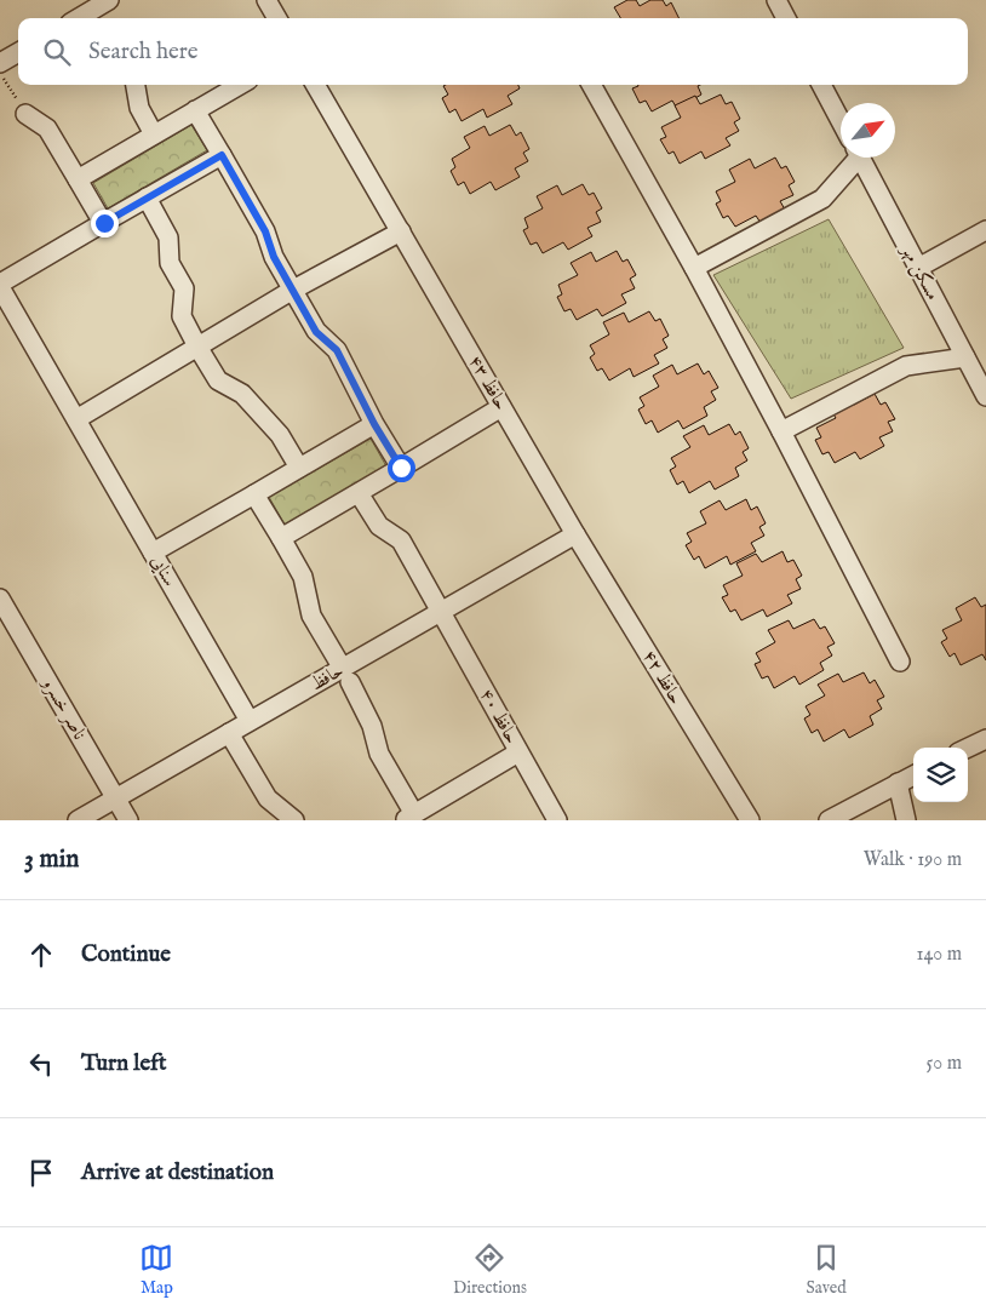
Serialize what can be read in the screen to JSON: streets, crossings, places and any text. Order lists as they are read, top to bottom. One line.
{"streets":{"street":["مسکن مهر","حافظ ۴۳","سنایی","حافظ","حافظ ۴۲","ناصر خسرو","حافظ ۴۰"]},"crossings":[["حافظ ۴۳","حافظ"],["حافظ ۴۳","حافظ ۴۲"],["سنایی","حافظ"],["حافظ","حافظ ۴۲"],["حافظ","ناصر خسرو"],["حافظ","حافظ ۴۰"]],"north":"top right","page":{"search":"Search here","heading":["3 min","Walk · 190 m"],"list":[["Continue","140 m"],["Turn left","50 m"],"Arrive at destination"],"nav":["Map","Directions","Saved"]}}
